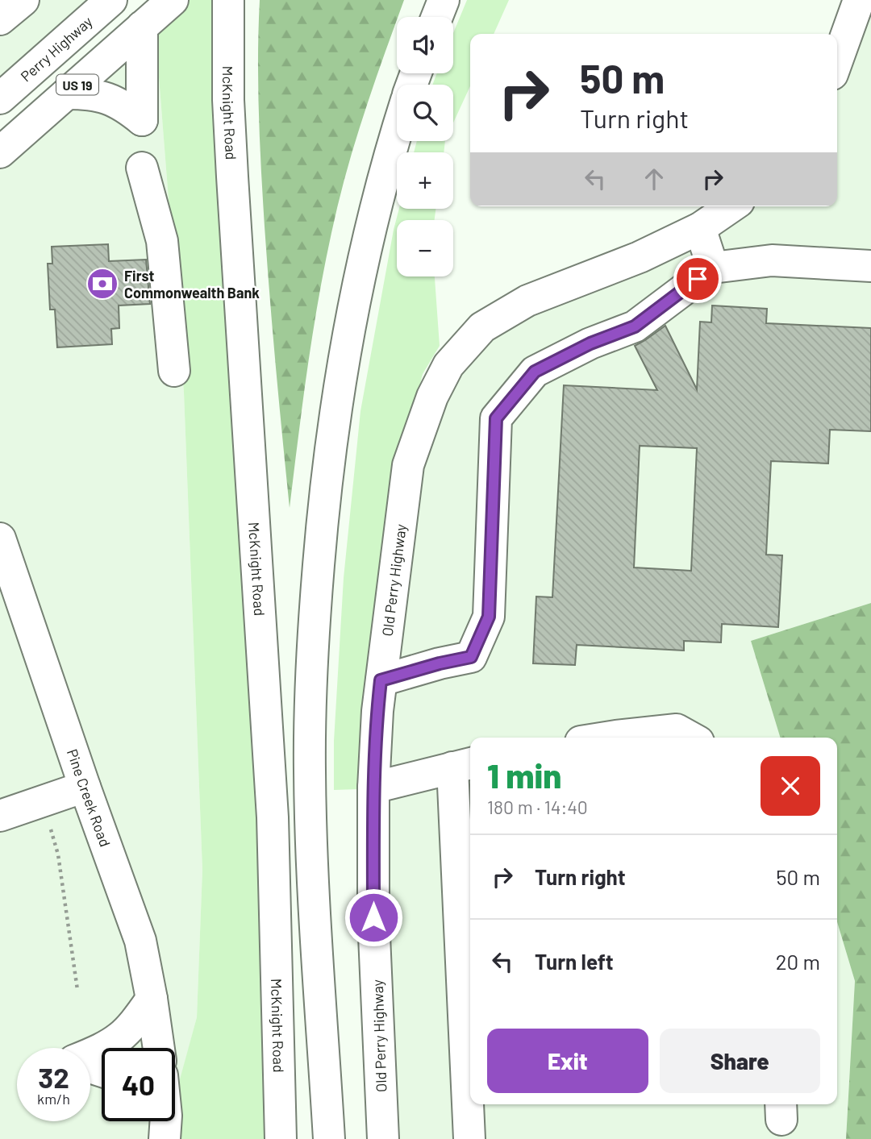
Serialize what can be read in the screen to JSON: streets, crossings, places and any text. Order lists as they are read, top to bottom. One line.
{"streets":{"main road":["Perry Highway","US 19","McKnight Road","Old Perry Highway","Pine Creek Road"]},"places":{"bank":["First Commonwealth Bank"]},"page":{"map_buttons":["+","−"],"turn":["50 m","Turn right"],"heading":["1 min","180 m · 14:40"],"list":[{"name":"Turn right","value":"50 m"},{"name":"Turn left","value":"20 m"}],"buttons":["Exit","Share"],"speed":"32 km/h","limit":"40"}}
